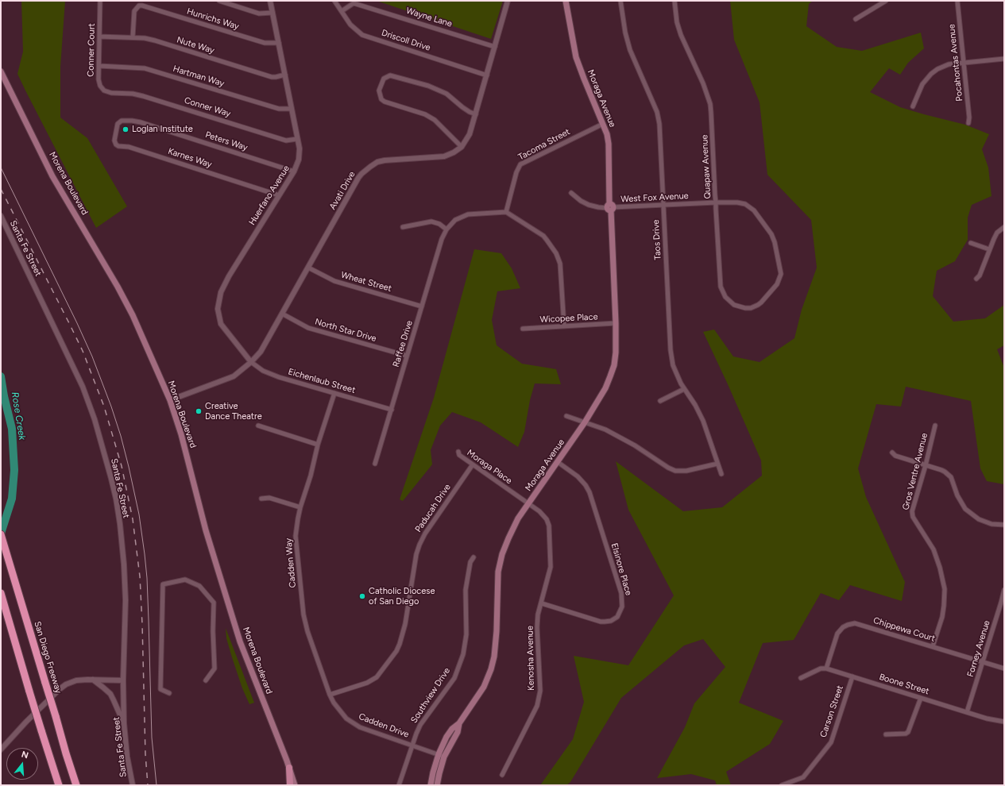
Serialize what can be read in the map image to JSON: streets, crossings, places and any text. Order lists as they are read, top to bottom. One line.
{"streets":{"highway":["San Diego Freeway"],"main road":["Moraga Avenue","Morena Boulevard"],"street":["Wayne Lane","Hunrichs Way","Driscoll Drive","Nute Way","Conner Court","Pocahontas Avenue","Hartman Way","Conner Way","Peters Way","Tacoma Street","Karnes Way","Quapaw Avenue","Avati Drive","Huerfano Avenue","West Fox Avenue","Taos Drive","Santa Fe Street","Wheat Street","Wicopee Place","North Star Drive","Raffee Drive","Eichenlaub Street","Moraga Place","Gros Ventre Avenue","Paducah Drive","Cadden Way","Elsinore Place","Chippewa Court","Forney Avenue","Kenosha Avenue","Boone Street","Southview Drive","Carson Street","Cadden Drive"]},"crossings":[["Wayne Lane","Driscoll Drive"],["Wayne Lane","Avati Drive"],["Hunrichs Way","Nute Way"],["Hunrichs Way","Huerfano Avenue"],["Driscoll Drive","Avati Drive"],["Nute Way","Conner Court"],["Nute Way","Huerfano Avenue"],["Conner Court","Hartman Way"],["Conner Court","Conner Way"],["Hartman Way","Huerfano Avenue"],["Moraga Avenue","Tacoma Street"],["Moraga Avenue","West Fox Avenue"],["Moraga Avenue","Wicopee Place"],["Moraga Avenue","Moraga Place"],["Moraga Avenue","Elsinore Place"],["Moraga Avenue","Kenosha Avenue"],["Moraga Avenue","Cadden Drive"],["Conner Way","Huerfano Avenue"],["Peters Way","Karnes Way"],["Peters Way","Huerfano Avenue"],["Karnes Way","Huerfano Avenue"],["Quapaw Avenue","West Fox Avenue"],["Morena Boulevard","Avati Drive"],["Avati Drive","Huerfano Avenue"],["Avati Drive","Wheat Street"],["Avati Drive","North Star Drive"],["Avati Drive","Eichenlaub Street"],["Huerfano Avenue","Eichenlaub Street"],["West Fox Avenue","Taos Drive"],["Wheat Street","Raffee Drive"],["North Star Drive","Raffee Drive"],["Raffee Drive","Eichenlaub Street"],["Eichenlaub Street","Cadden Way"],["Moraga Place","Paducah Drive"],["Moraga Place","Kenosha Avenue"],["Gros Ventre Avenue","Chippewa Court"],["Paducah Drive","Cadden Way"],["Paducah Drive","Cadden Drive"],["Cadden Way","Cadden Drive"],["Elsinore Place","Kenosha Avenue"],["Chippewa Court","Forney Avenue"],["Chippewa Court","Boone Street"],["Forney Avenue","Boone Street"],["Boone Street","Carson Street"],["Southview Drive","Cadden Drive"]],"water":["Rose Creek"],"places":["Loglan Institute","Creative Dance Theatre","Catholic Diocese of San Diego"],"north":"top"}
